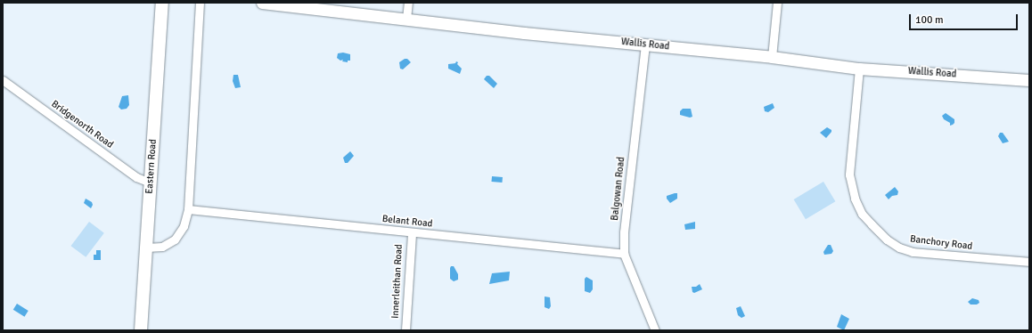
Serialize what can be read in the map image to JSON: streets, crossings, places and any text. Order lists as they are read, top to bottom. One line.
{"streets":{"main road":["Eastern Road"],"street":["Wallis Road","Bridgenorth Road","Balgowan Road","Belant Road","Banchory Road","Innerleithan Road"]},"crossings":[["Wallis Road","Balgowan Road"],["Wallis Road","Banchory Road"],["Bridgenorth Road","Eastern Road"],["Balgowan Road","Belant Road"],["Belant Road","Innerleithan Road"]],"scale_bar":"100 m"}
